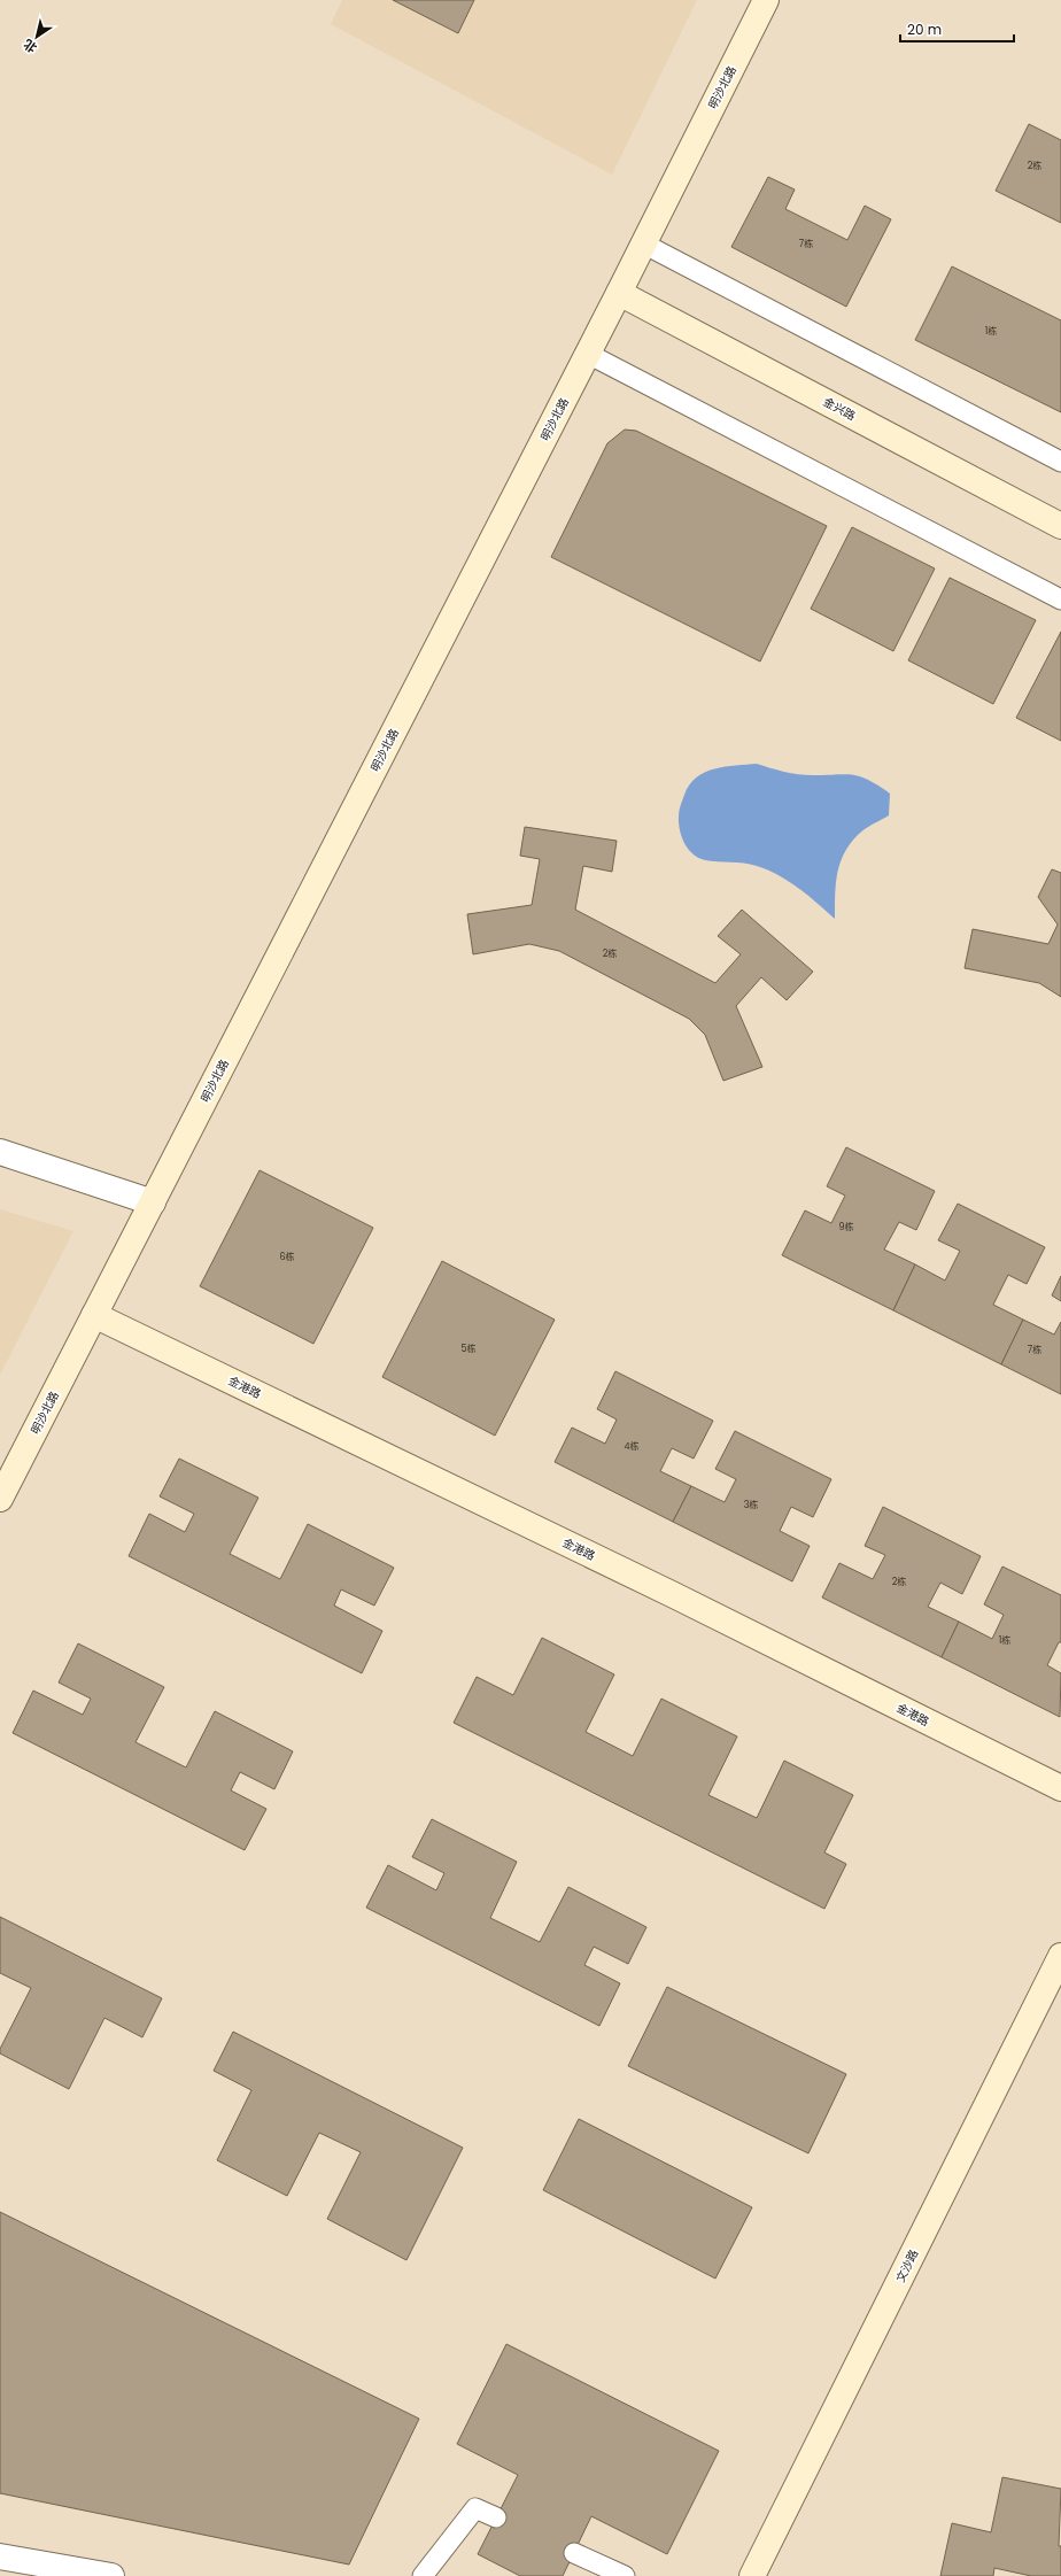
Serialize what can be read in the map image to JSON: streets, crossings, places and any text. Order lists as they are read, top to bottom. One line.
{"streets":{"street":["明沙北路","金兴路","金港路","文沙路"]},"crossings":[["明沙北路","金兴路"],["明沙北路","金港路"]],"house_numbers":["2栋","7栋","1栋","2栋","9栋","6栋","5栋","7栋","4栋","3栋","2栋","1栋"],"scale_bar":"20 m","north":"bottom left"}
